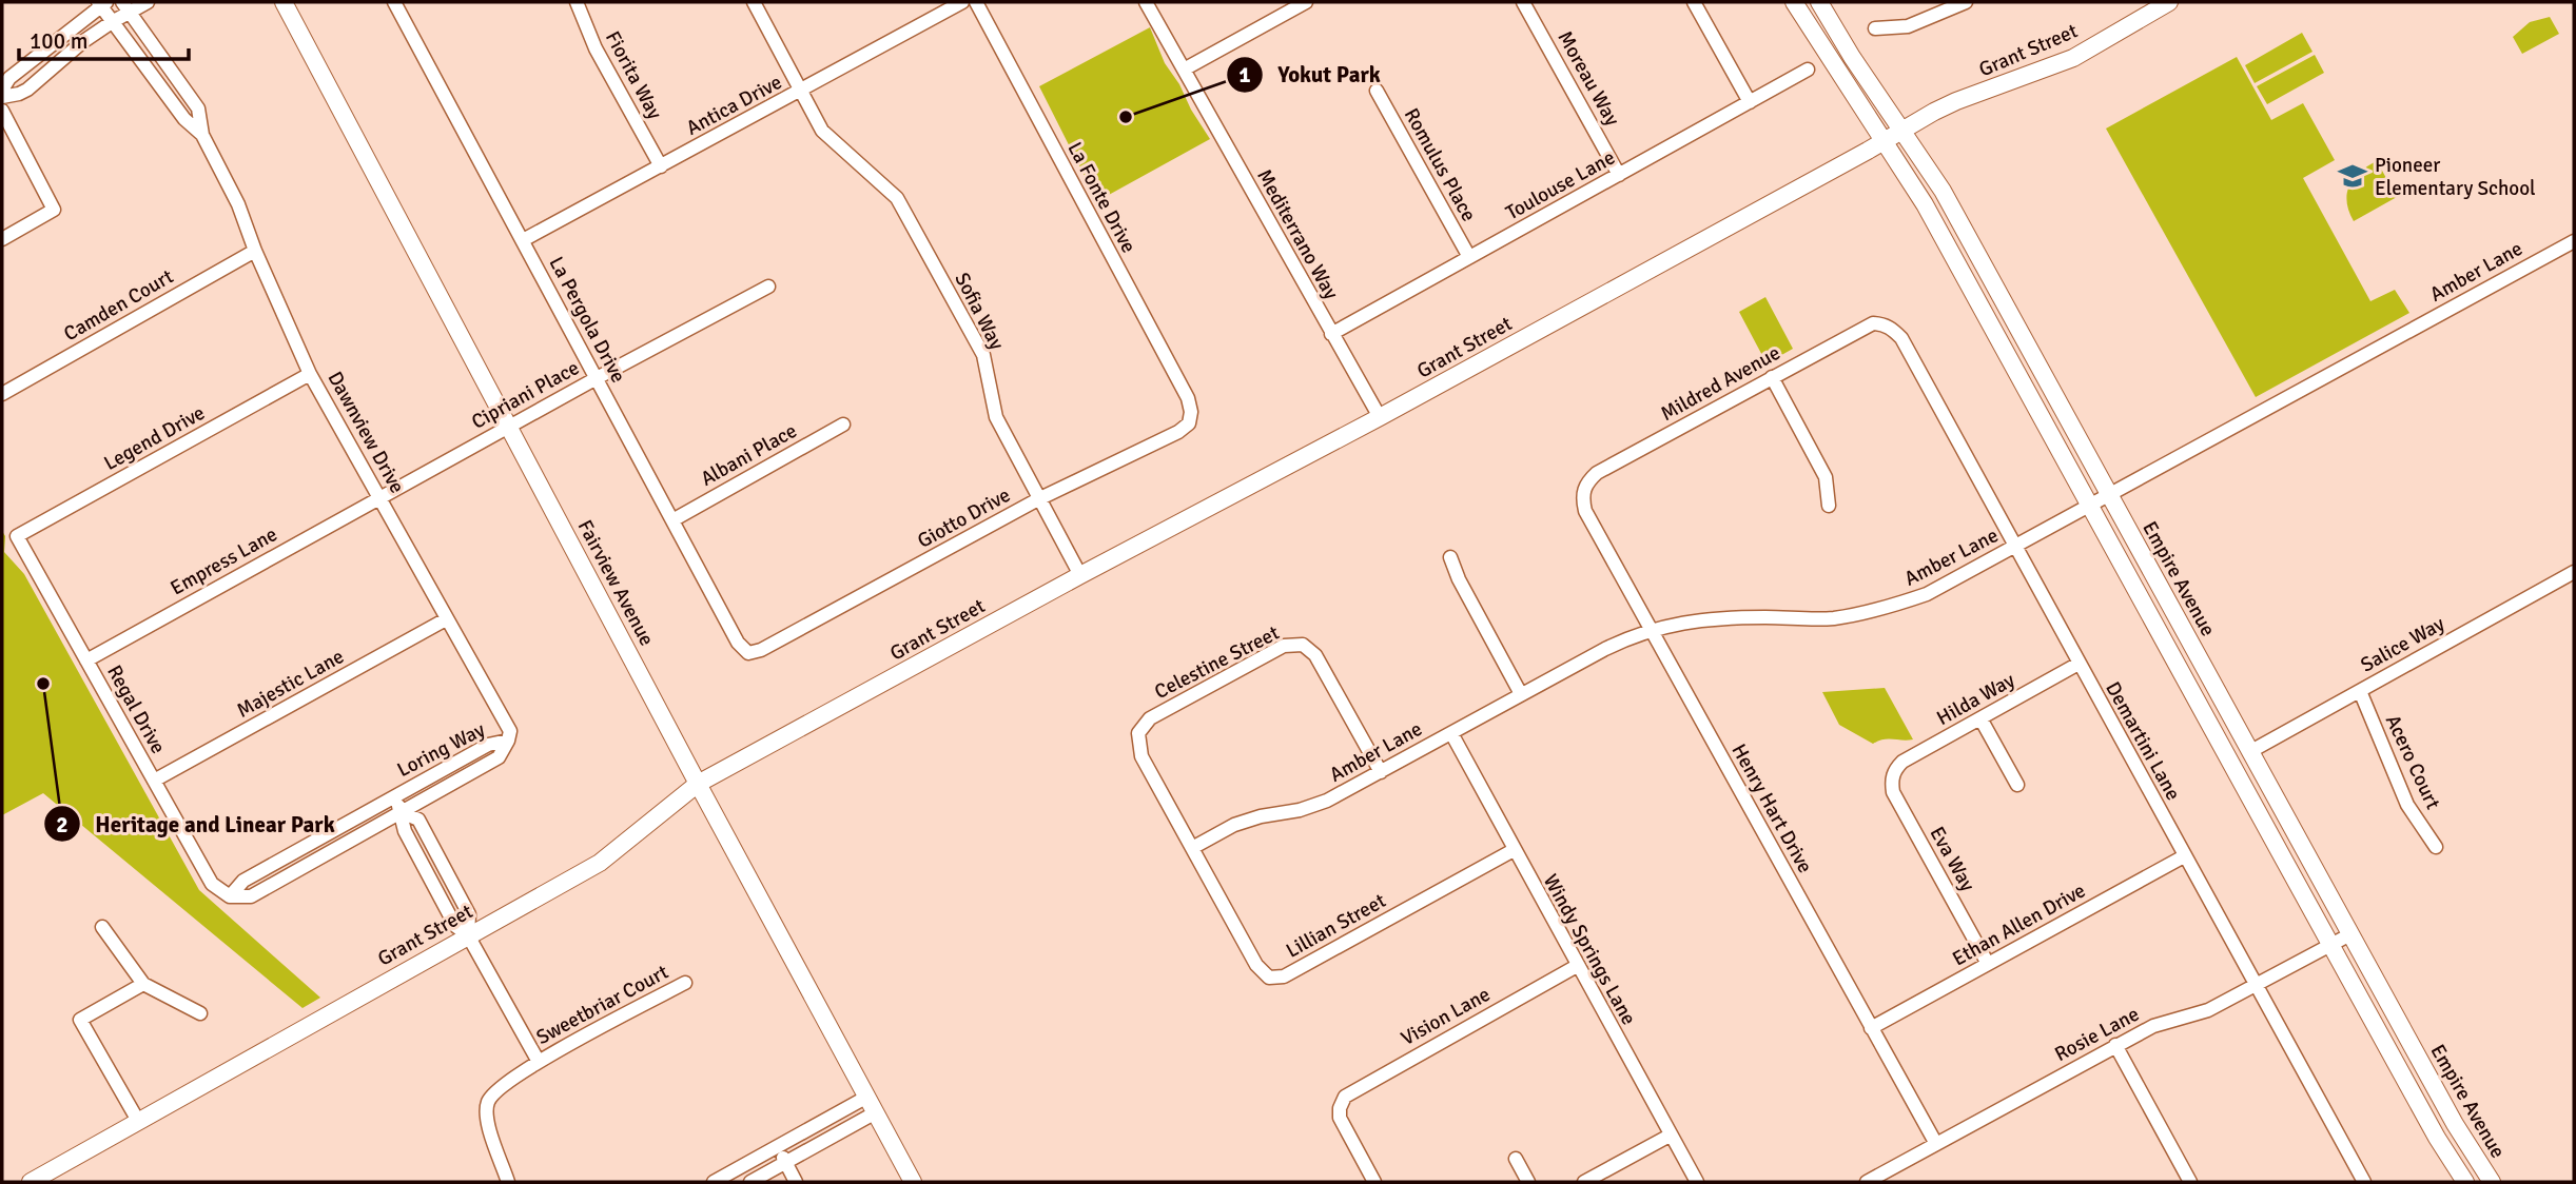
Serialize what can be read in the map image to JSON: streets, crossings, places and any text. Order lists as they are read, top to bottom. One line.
{"streets":{"street":["Grant Street","Fiorita Way","Moreau Way","Antica Drive","Romulus Place","Toulouse Lane","La Fonte Drive","Mediterrano Way","Amber Lane","Camden Court","Sofia Way","La Pergola Drive","Mildred Avenue","Cipriani Place","Dawnview Drive","Legend Drive","Albani Place","Giotto Drive","Empress Lane","Empire Avenue","Fairview Avenue","Salice Way","Celestine Street","Majestic Lane","Hilda Way","Regal Drive","Demartini Lane","Loring Way","Acero Court","Henry Hart Drive","Eva Way","Ethan Allen Drive","Lillian Street","Windy Springs Lane","Sweetbriar Court","Vision Lane","Rosie Lane"]},"crossings":[["Grant Street","Mediterrano Way"],["Grant Street","Sofia Way"],["Grant Street","Empire Avenue"],["Grant Street","Fairview Avenue"],["Fiorita Way","Antica Drive"],["Moreau Way","Toulouse Lane"],["Antica Drive","Sofia Way"],["Antica Drive","La Pergola Drive"],["Romulus Place","Toulouse Lane"],["Toulouse Lane","Mediterrano Way"],["La Fonte Drive","Giotto Drive"],["Amber Lane","Empire Avenue"],["Amber Lane","Celestine Street"],["Amber Lane","Demartini Lane"],["Amber Lane","Henry Hart Drive"],["Amber Lane","Lillian Street"],["Amber Lane","Windy Springs Lane"],["Camden Court","Dawnview Drive"],["Sofia Way","Giotto Drive"],["La Pergola Drive","Cipriani Place"],["La Pergola Drive","Albani Place"],["La Pergola Drive","Giotto Drive"],["Mildred Avenue","Demartini Lane"],["Mildred Avenue","Henry Hart Drive"],["Cipriani Place","Dawnview Drive"],["Cipriani Place","Empress Lane"],["Cipriani Place","Fairview Avenue"],["Dawnview Drive","Legend Drive"],["Dawnview Drive","Empress Lane"],["Dawnview Drive","Majestic Lane"],["Dawnview Drive","Loring Way"],["Legend Drive","Regal Drive"],["Empress Lane","Regal Drive"],["Empire Avenue","Salice Way"],["Empire Avenue","Rosie Lane"],["Salice Way","Acero Court"],["Celestine Street","Lillian Street"],["Majestic Lane","Regal Drive"],["Hilda Way","Demartini Lane"],["Hilda Way","Eva Way"],["Regal Drive","Loring Way"],["Demartini Lane","Ethan Allen Drive"],["Demartini Lane","Rosie Lane"],["Henry Hart Drive","Ethan Allen Drive"],["Henry Hart Drive","Rosie Lane"],["Eva Way","Ethan Allen Drive"],["Lillian Street","Windy Springs Lane"],["Windy Springs Lane","Vision Lane"]],"places":{"other":["Yokut Park","Heritage and Linear Park"],"school or university":["Pioneer Elementary School"]},"scale_bar":"100 m"}
